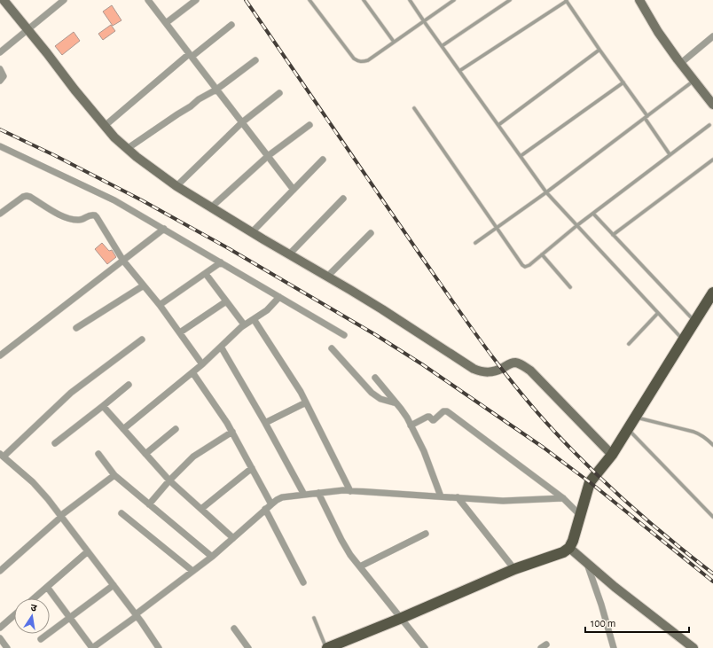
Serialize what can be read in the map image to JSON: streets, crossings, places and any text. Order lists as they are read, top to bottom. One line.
{"scale_bar":"100 m","north":"top"}
